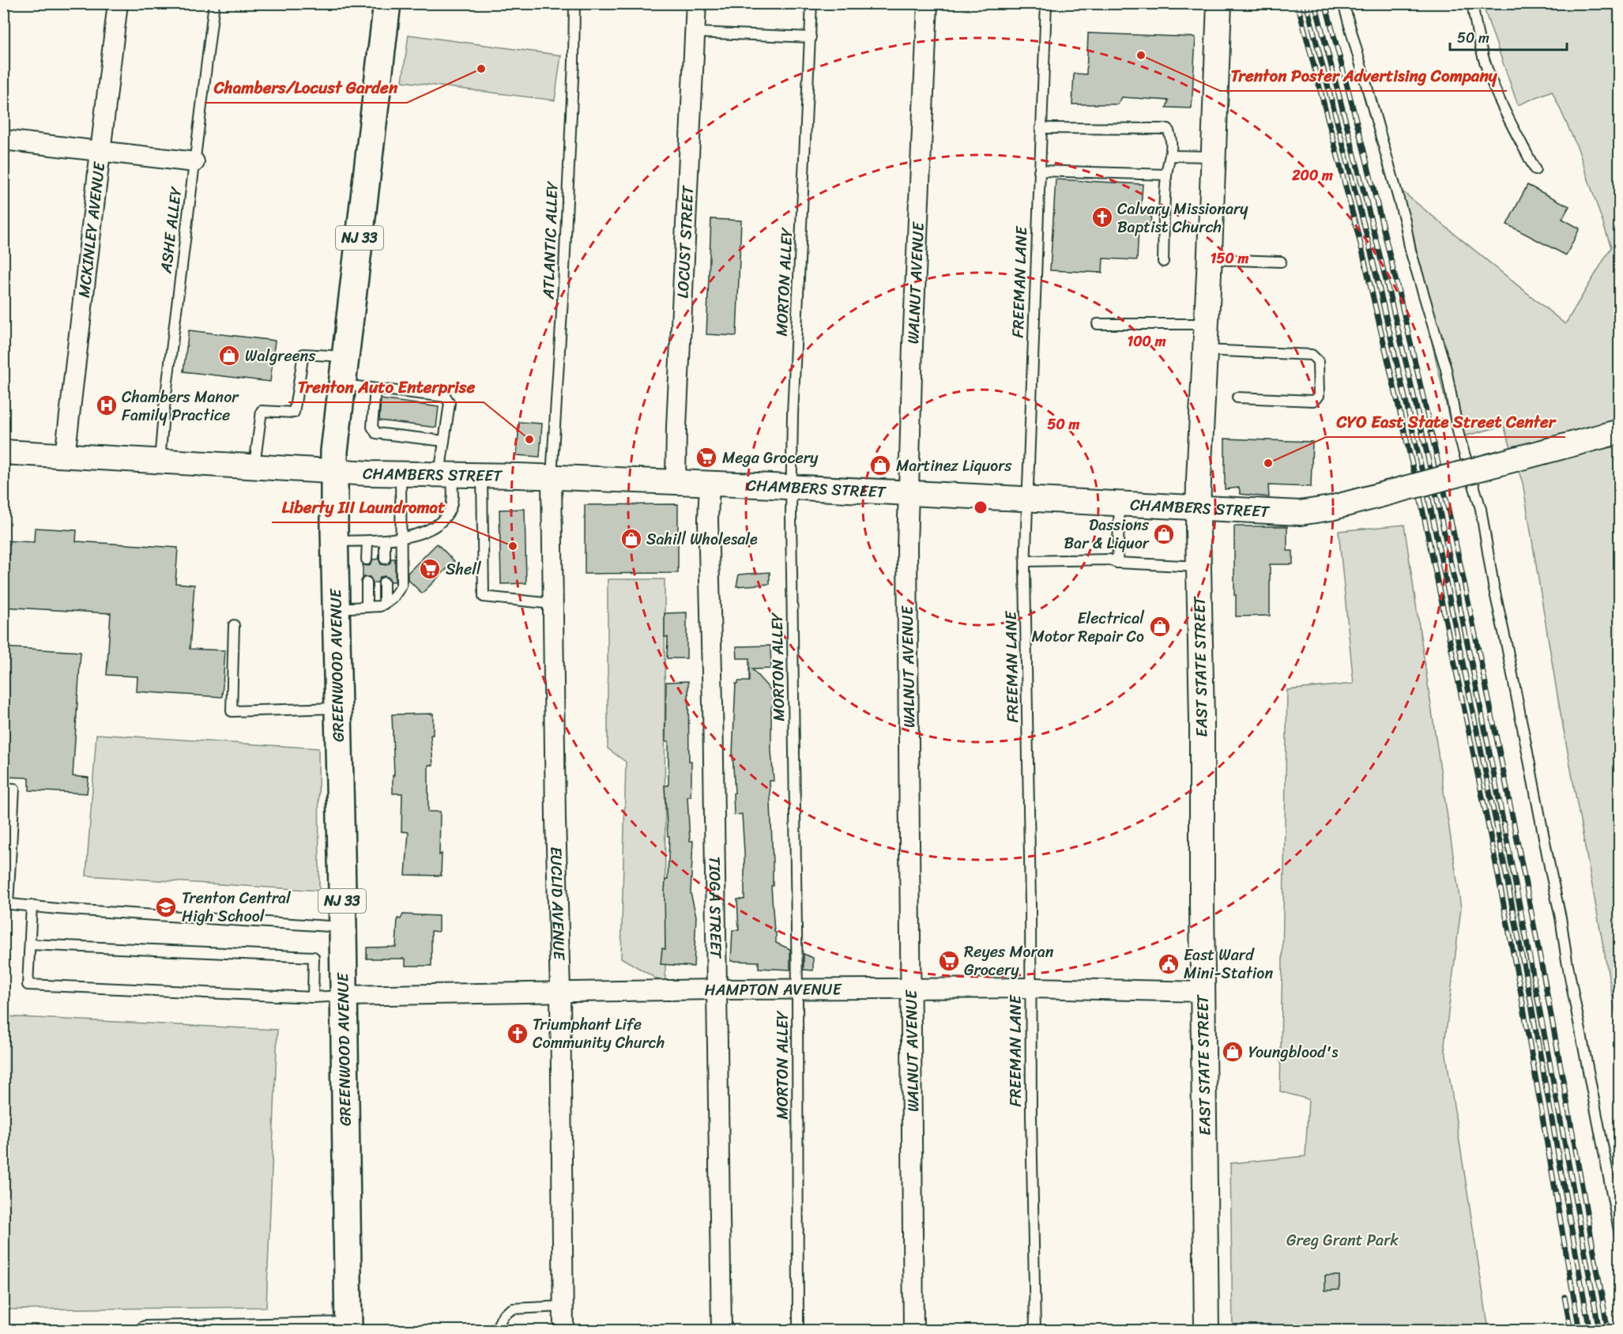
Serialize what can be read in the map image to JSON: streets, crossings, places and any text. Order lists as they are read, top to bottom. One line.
{"streets":{"main road":["NJ 33","GREENWOOD AVENUE"],"street":["MCKINLEY AVENUE","LOCUST STREET","WALNUT AVENUE","CHAMBERS STREET","EAST STATE STREET","EUCLID AVENUE","TIOGA STREET","HAMPTON AVENUE"],"lane":["ASHE ALLEY","ATLANTIC ALLEY","MORTON ALLEY","FREEMAN LANE"]},"crossings":[["MCKINLEY AVENUE","CHAMBERS STREET"],["ASHE ALLEY","CHAMBERS STREET"],["ATLANTIC ALLEY","CHAMBERS STREET"],["ATLANTIC ALLEY","EUCLID AVENUE"],["LOCUST STREET","CHAMBERS STREET"],["MORTON ALLEY","CHAMBERS STREET"],["MORTON ALLEY","HAMPTON AVENUE"],["FREEMAN LANE","CHAMBERS STREET"],["FREEMAN LANE","HAMPTON AVENUE"],["WALNUT AVENUE","CHAMBERS STREET"],["WALNUT AVENUE","HAMPTON AVENUE"],["CHAMBERS STREET","GREENWOOD AVENUE"],["CHAMBERS STREET","EAST STATE STREET"],["CHAMBERS STREET","EUCLID AVENUE"],["CHAMBERS STREET","TIOGA STREET"],["GREENWOOD AVENUE","HAMPTON AVENUE"],["EAST STATE STREET","HAMPTON AVENUE"],["EUCLID AVENUE","HAMPTON AVENUE"],["TIOGA STREET","HAMPTON AVENUE"]],"parks":["Greg Grant Park"],"places":{"other":["Trenton Poster Advertising Company","Chambers/Locust Garden","Trenton Auto Enterprise","CYO East State Street Center","Liberty III Laundromat"],"church":["Calvary Missionary Baptist Church","Triumphant Life Community Church"],"shop":["Walgreens","Martinez Liquors","Dassions Bar & Liquor","Sahill Wholesale","Electrical Motor Repair Co","Youngblood's"],"hospital":["Chambers Manor Family Practice"],"supermarket":["Mega Grocery","Shell","Reyes Moran Grocery"],"school or university":["Trenton Central High School"],"public building":["East Ward Mini-Station"]},"scale_bar":"50 m","rings":["200 m","150 m","100 m","50 m"]}
